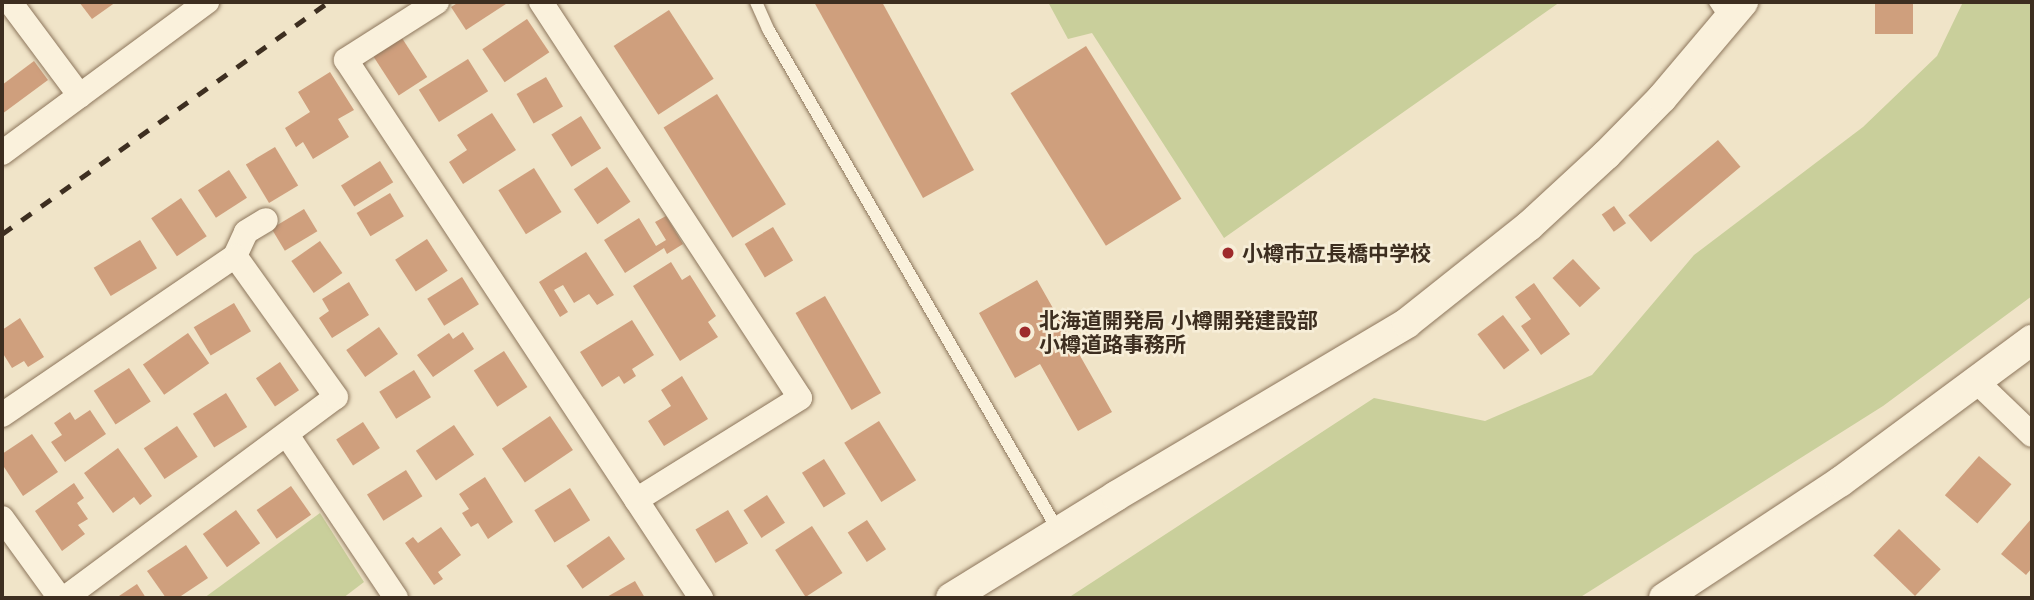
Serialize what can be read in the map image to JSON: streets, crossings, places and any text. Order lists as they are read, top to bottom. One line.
{"places":["小樽市立長橋中学校","北海道開発局 小樽開発建設部 小樽道路事務所"]}
